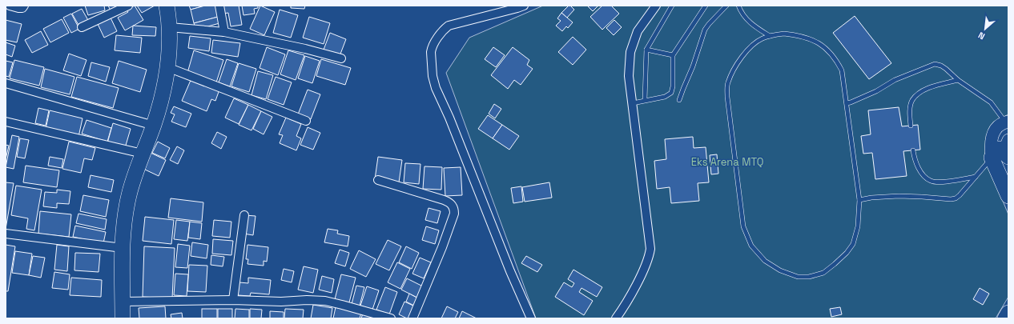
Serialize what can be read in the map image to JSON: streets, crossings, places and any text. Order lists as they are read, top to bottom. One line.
{"parks":["Eks Arena MTQ"],"north":"bottom left"}
